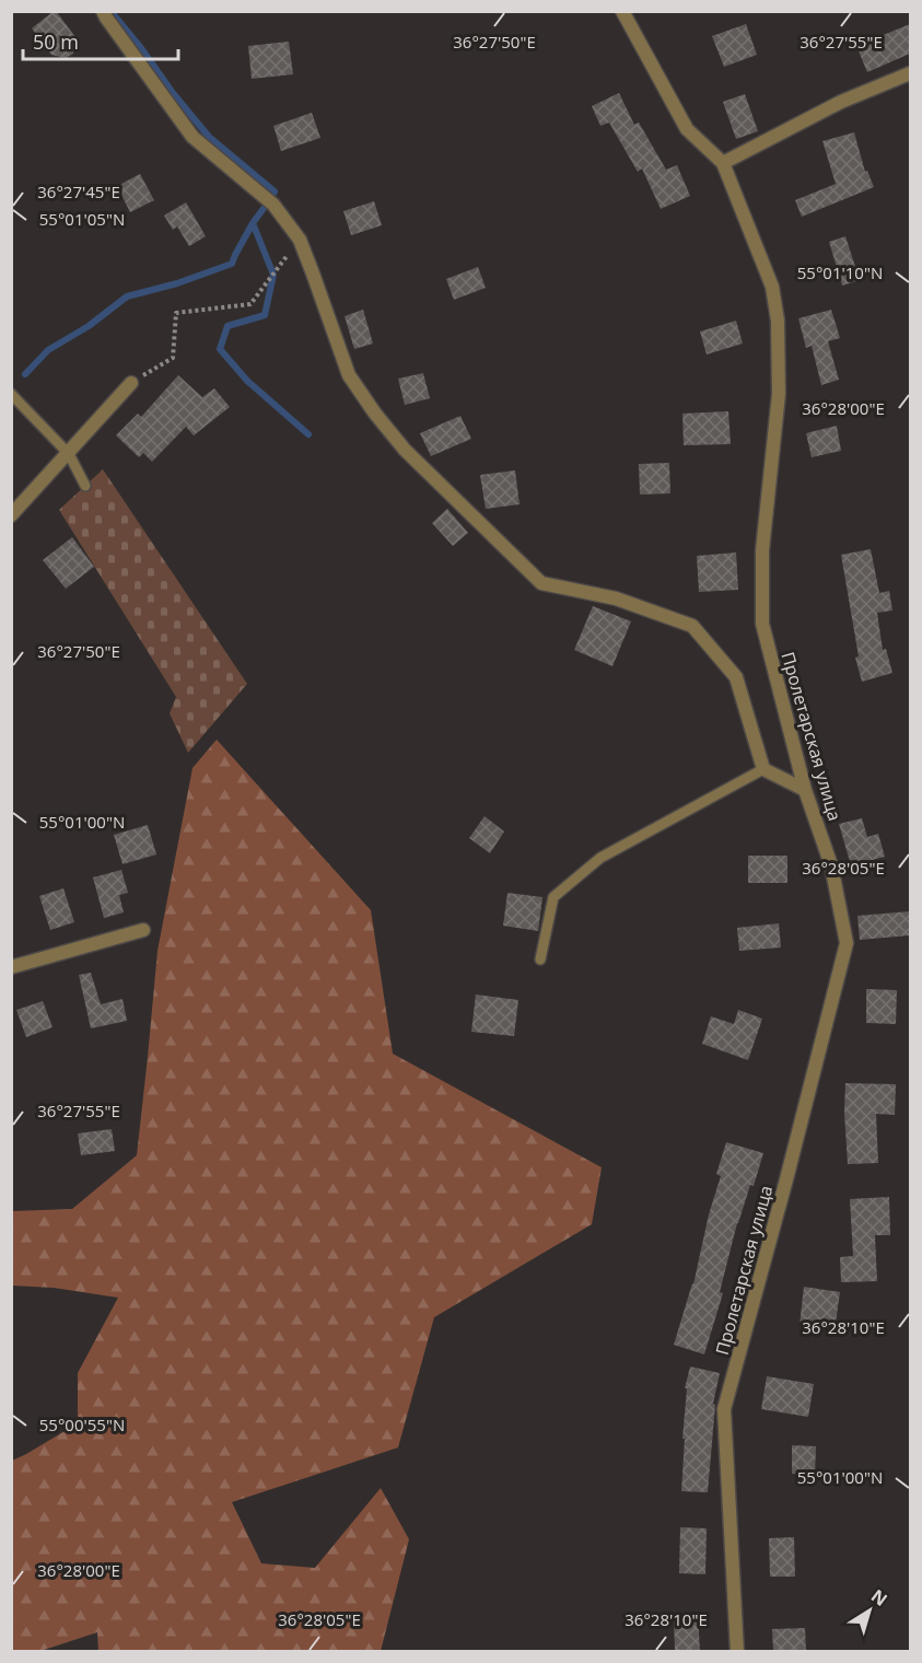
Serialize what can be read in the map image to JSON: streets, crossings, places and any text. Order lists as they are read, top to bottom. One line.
{"streets":{"street":["Пролетарская улица"]},"scale_bar":"50 m","north":"top right","coordinates":["36°27'50\"E","36°27'55\"E","36°27'45\"E","55°01'05\"N","55°01'10\"N","36°28'00\"E","55°01'00\"N","36°28'05\"E","36°28'10\"E","55°00'55\"N"]}
